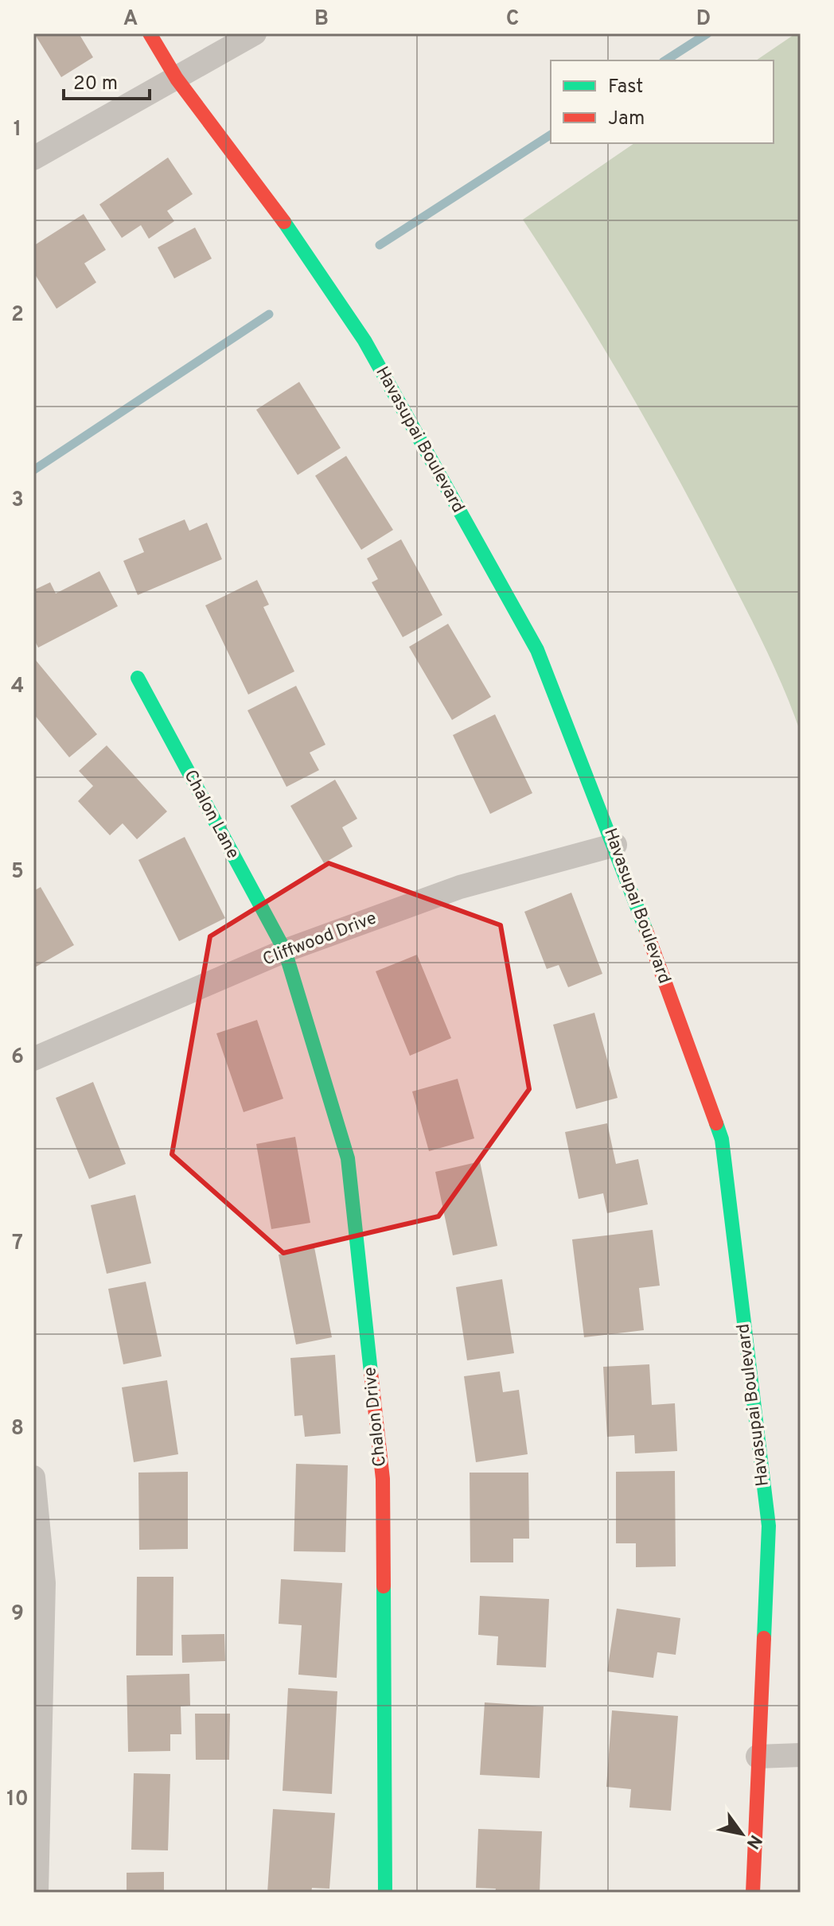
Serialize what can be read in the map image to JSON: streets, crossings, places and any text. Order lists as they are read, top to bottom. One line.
{"streets":{"street":["Havasupai Boulevard","Chalon Lane","Cliffwood Drive","Chalon Drive"]},"crossings":[["Havasupai Boulevard","Cliffwood Drive"],["Chalon Lane","Cliffwood Drive"],["Chalon Lane","Chalon Drive"],["Cliffwood Drive","Chalon Drive"]],"legend":["Fast","Jam"],"scale_bar":"20 m","north":"bottom right","grid":{"columns":["A","B","C","D"],"rows":["1","2","3","4","5","6","7","8","9","10"]}}
